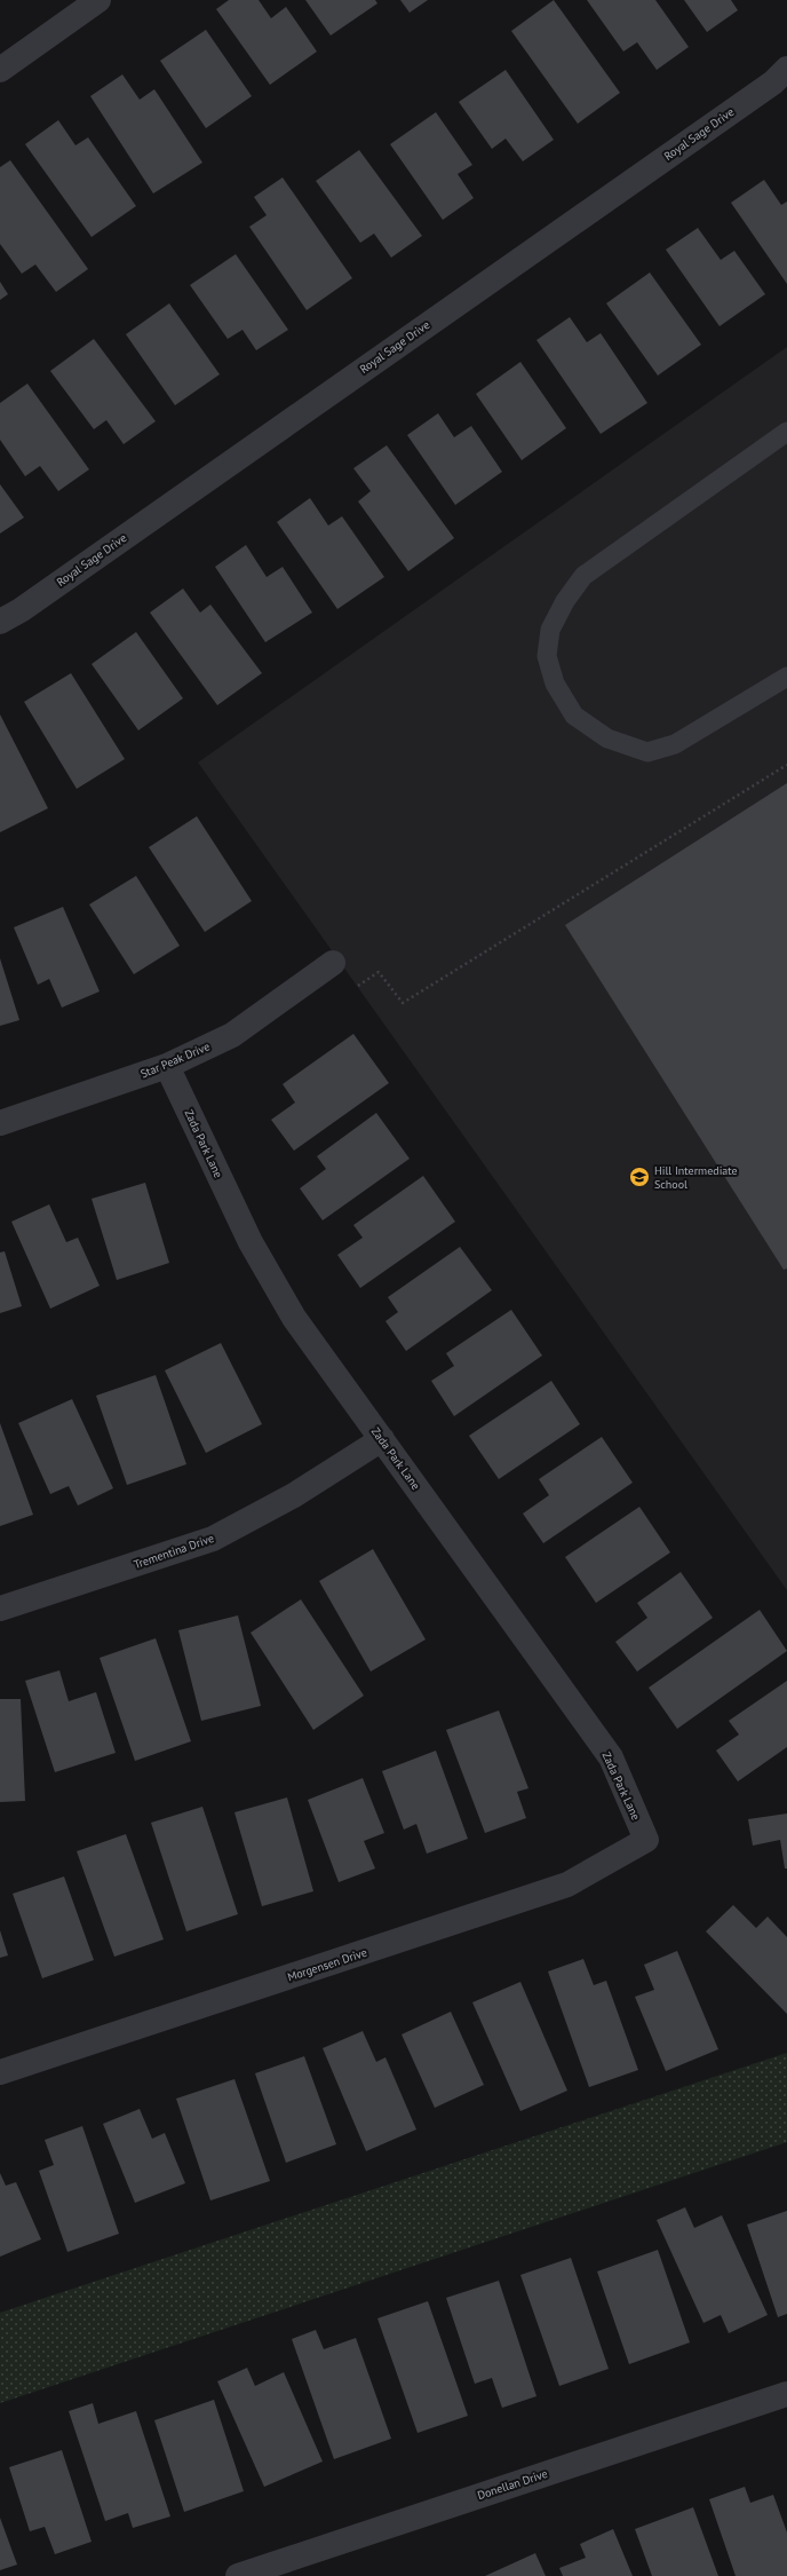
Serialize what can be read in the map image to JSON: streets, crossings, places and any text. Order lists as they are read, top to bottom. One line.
{"streets":{"street":["Royal Sage Drive","Star Peak Drive","Zada Park Lane","Trementina Drive","Morgensen Drive","Donellan Drive"]},"crossings":[["Star Peak Drive","Zada Park Lane"],["Zada Park Lane","Trementina Drive"],["Zada Park Lane","Morgensen Drive"]],"places":{"school or university":["Hill Intermediate School"]}}
